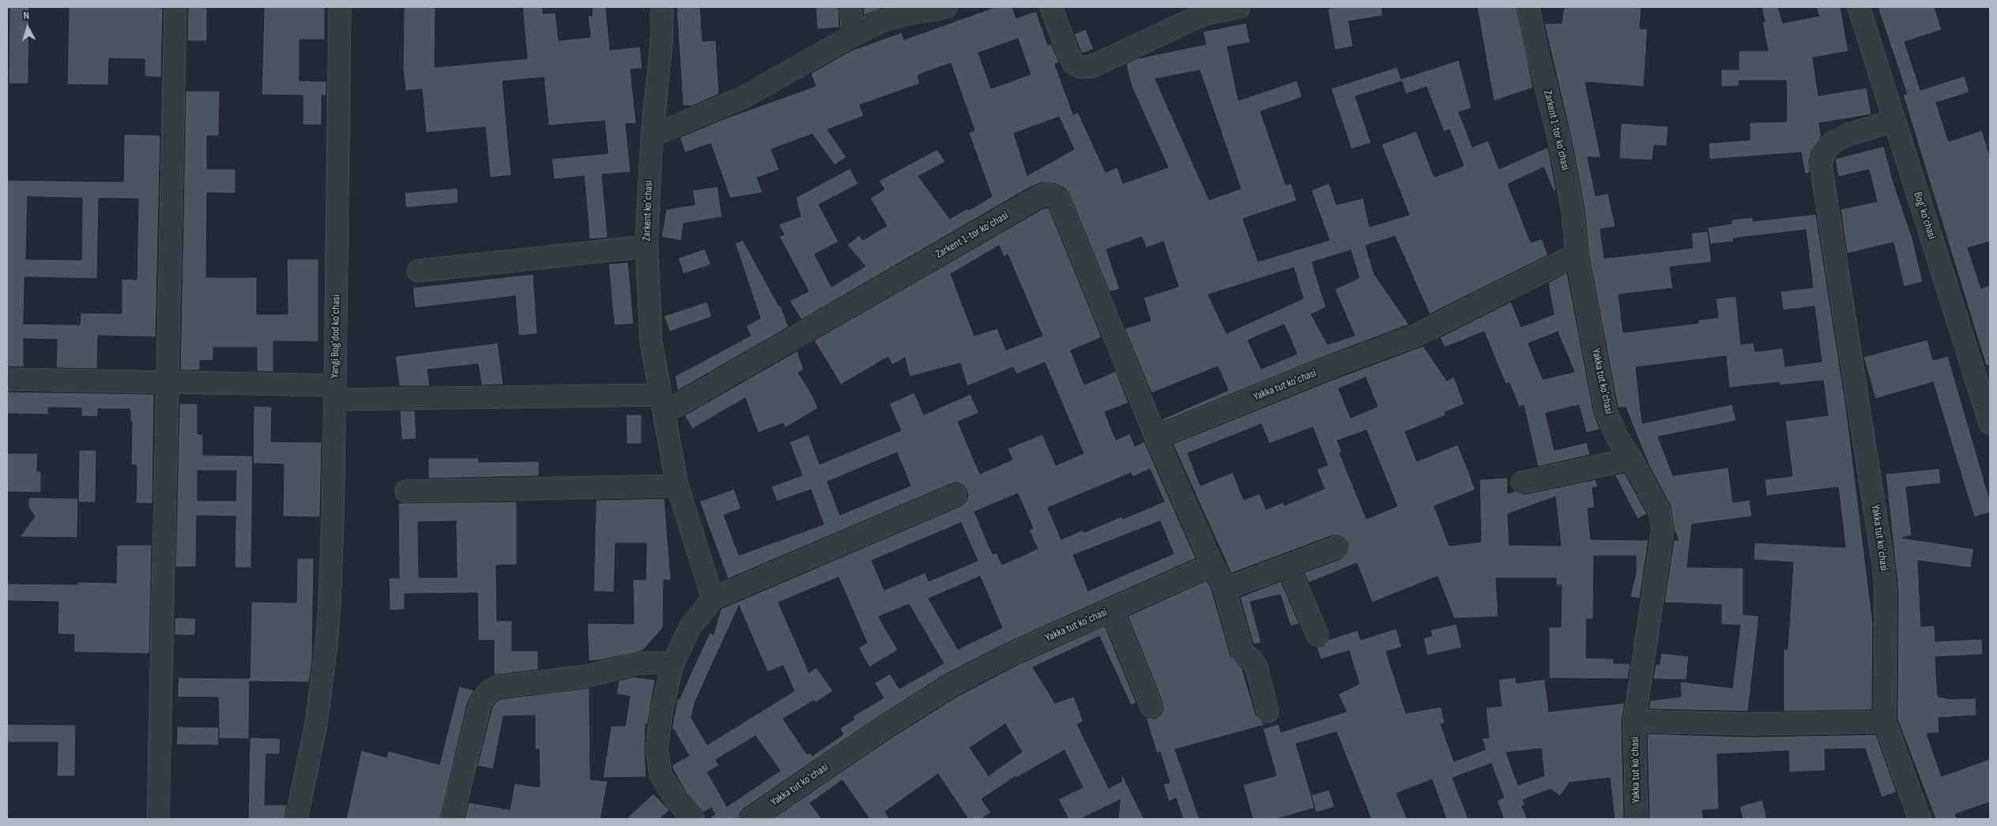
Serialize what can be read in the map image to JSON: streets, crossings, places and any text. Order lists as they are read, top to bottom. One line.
{"streets":{"street":["Zarkent 1-tor koʻchasi","Zarkent koʻchasi","Bogʻ koʻchasi","Yangi Bogʻdod koʻchasi","Yakka tut koʻchasi"]},"crossings":[["Zarkent 1-tor koʻchasi","Zarkent koʻchasi"],["Zarkent 1-tor koʻchasi","Yakka tut koʻchasi"],["Bogʻ koʻchasi","Yakka tut koʻchasi"]],"north":"top"}
